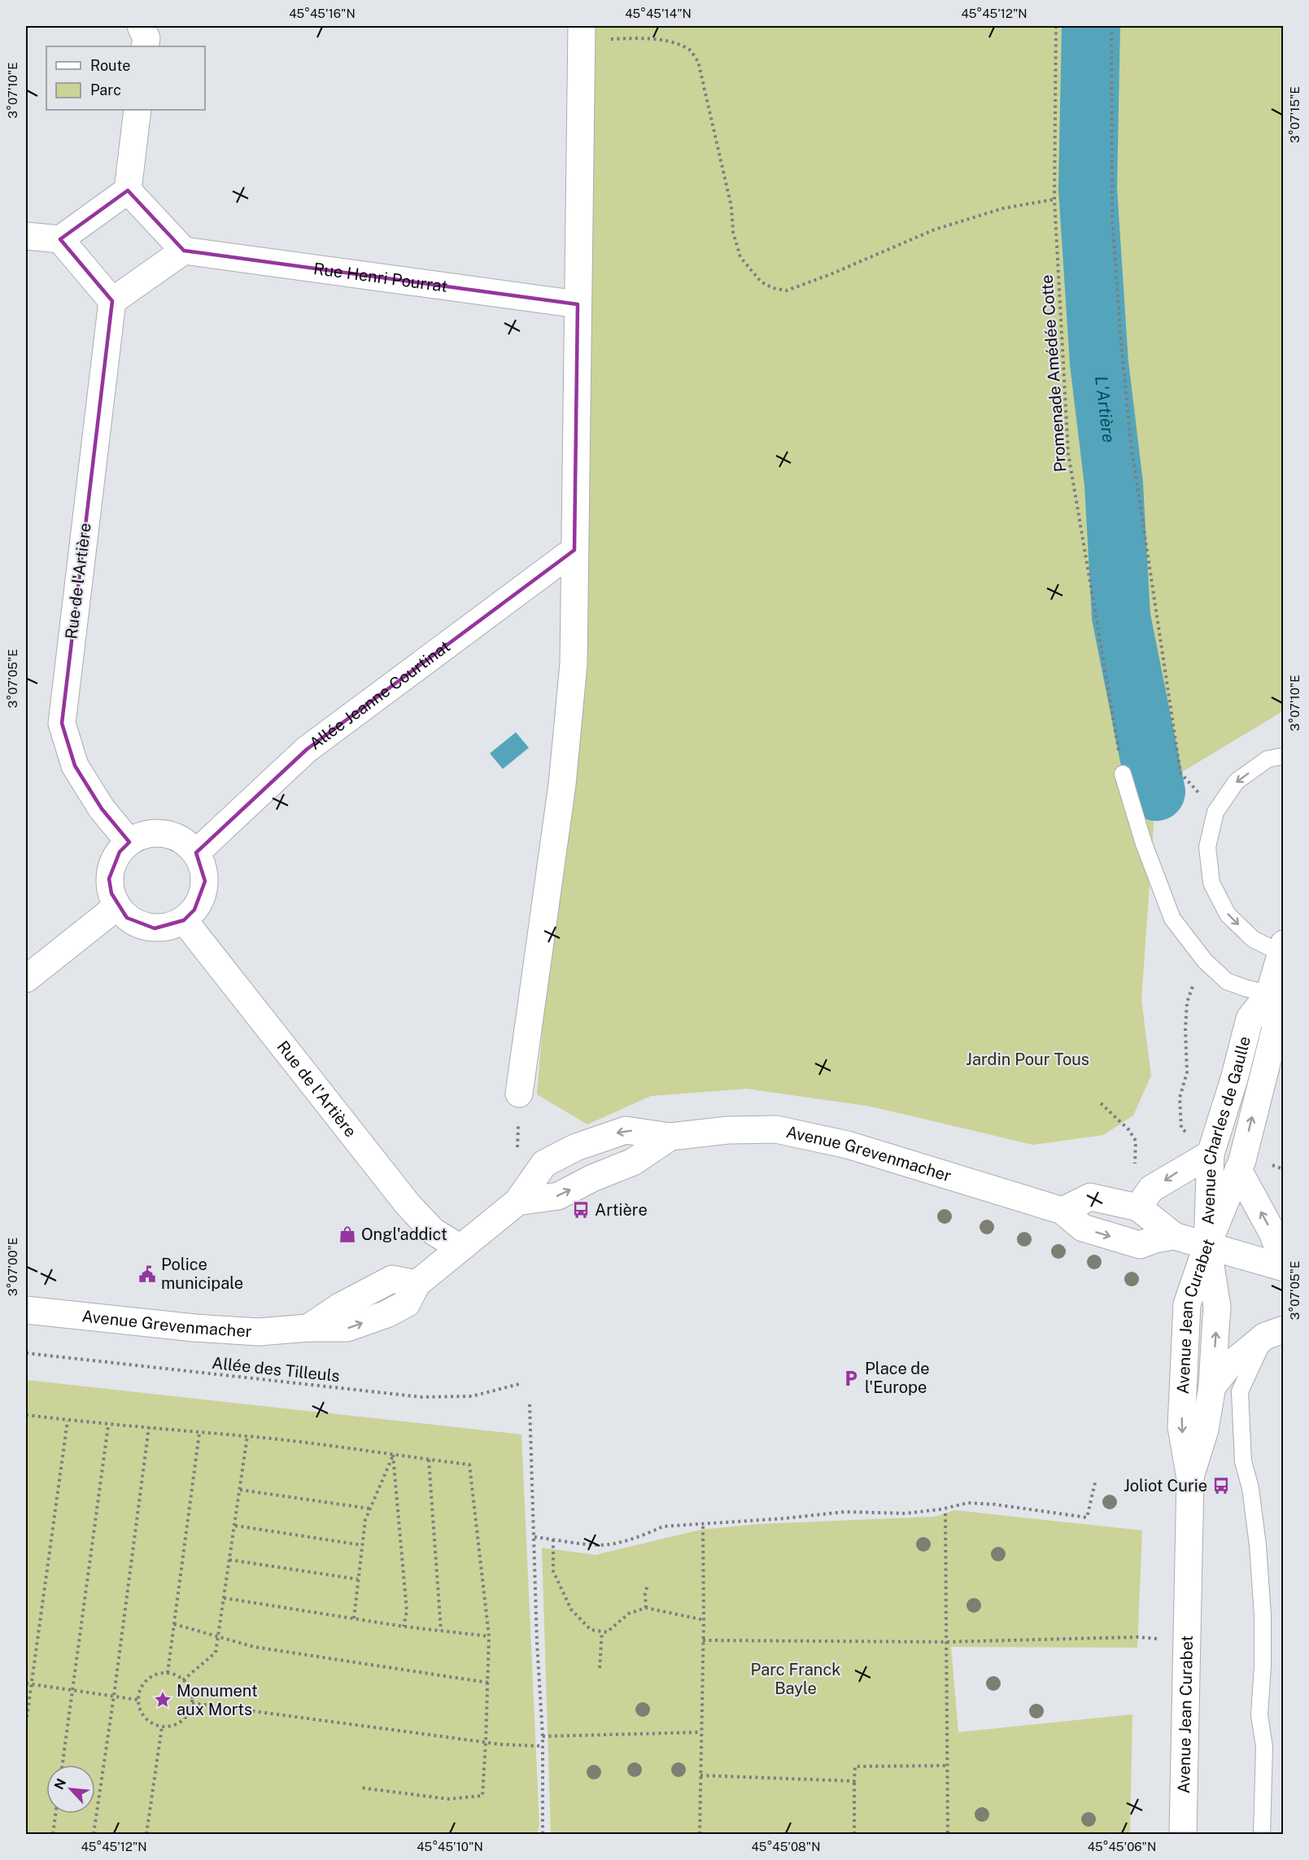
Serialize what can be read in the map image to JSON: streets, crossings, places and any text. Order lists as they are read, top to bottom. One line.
{"streets":{"street":["Rue Henri Pourrat","Rue de l'Artière","Allée Jeanne Courtinat","Avenue Charles de Gaulle","Avenue Grevenmacher","Avenue Jean Curabet"],"path":["Promenade Amédée Cotte","Allée des Tilleuls"]},"crossings":[["Rue de l'Artière","Allée Jeanne Courtinat"],["Rue de l'Artière","Avenue Grevenmacher"],["Avenue Charles de Gaulle","Avenue Grevenmacher"],["Avenue Charles de Gaulle","Avenue Jean Curabet"],["Avenue Grevenmacher","Avenue Jean Curabet"]],"water":["L'Artière"],"parks":["Jardin Pour Tous","Parc Franck Bayle"],"places":{"bus stop":["Artière","Joliot Curie"],"shop":["Ongl'addict"],"public building":["Police municipale"],"parking":["Place de l'Europe"],"place":["Monument aux Morts"]},"legend":["Route","Parc"],"north":"top left","coordinates":["45°45'16\"N","45°45'14\"N","45°45'12\"N","3°07'10\"E","3°07'15\"E","3°07'05\"E","3°07'00\"E","45°45'10\"N","45°45'08\"N","45°45'06\"N"]}
